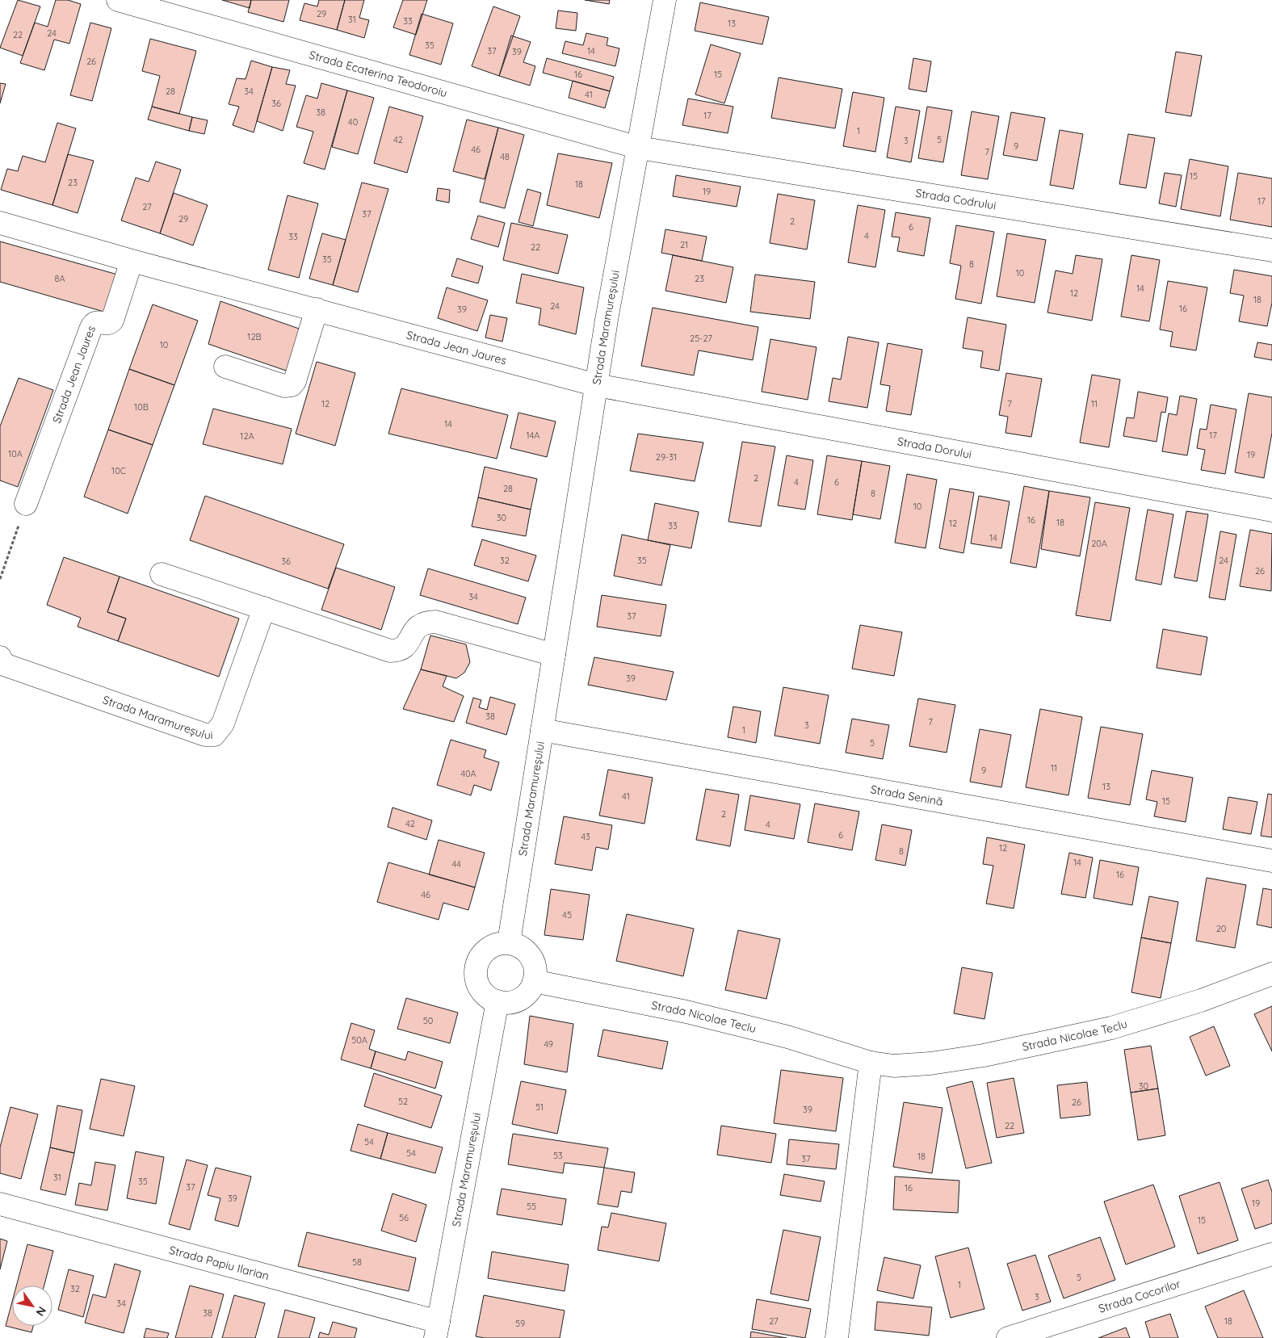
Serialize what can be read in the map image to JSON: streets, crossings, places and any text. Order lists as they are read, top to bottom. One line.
{"streets":{"street":["Strada Ecaterina Teodoroiu","Strada Codrului","Strada Maramureșului","Strada Jean Jaures","Strada Dorului","Strada Senină","Strada Nicolae Teclu","Strada Papiu Ilarian","Strada Cocorilor"]},"crossings":[["Strada Ecaterina Teodoroiu","Strada Codrului"],["Strada Ecaterina Teodoroiu","Strada Maramureșului"],["Strada Codrului","Strada Maramureșului"],["Strada Maramureșului","Strada Jean Jaures"],["Strada Maramureșului","Strada Dorului"],["Strada Maramureșului","Strada Senină"],["Strada Maramureșului","Strada Nicolae Teclu"],["Strada Maramureșului","Strada Papiu Ilarian"],["Strada Jean Jaures","Strada Dorului"]],"house_numbers":["29","31","33","13","24","22","35","37","14","39","26","16","15","28","34","41","36","38","17","40","1","42","5","3","9","46","7","48","15","23","18","19","17","27","37","29","2","6","4","33","21","22","35","8","10","8A","23","14","12","18","24","16","39","12B","25-27","10","12","7","11","10B","14","14A","17","12A","10A","19","29-31","10C","2","4","6","28","8","10","30","16","18","12","33","14","20A","32","35","24","36","26","34","37","39","38","7","3","1","5","11","9","40A","13","41","15","2","42","4","6","43","12","8","14","44","16","46","45","20","50","50A","49","30","52","26","51","39","22","54","54","53","18","37","31","35","37","16","39","19","55","56","15","58","5","1","32","3","34","38","27","18","59"],"north":"bottom right"}
